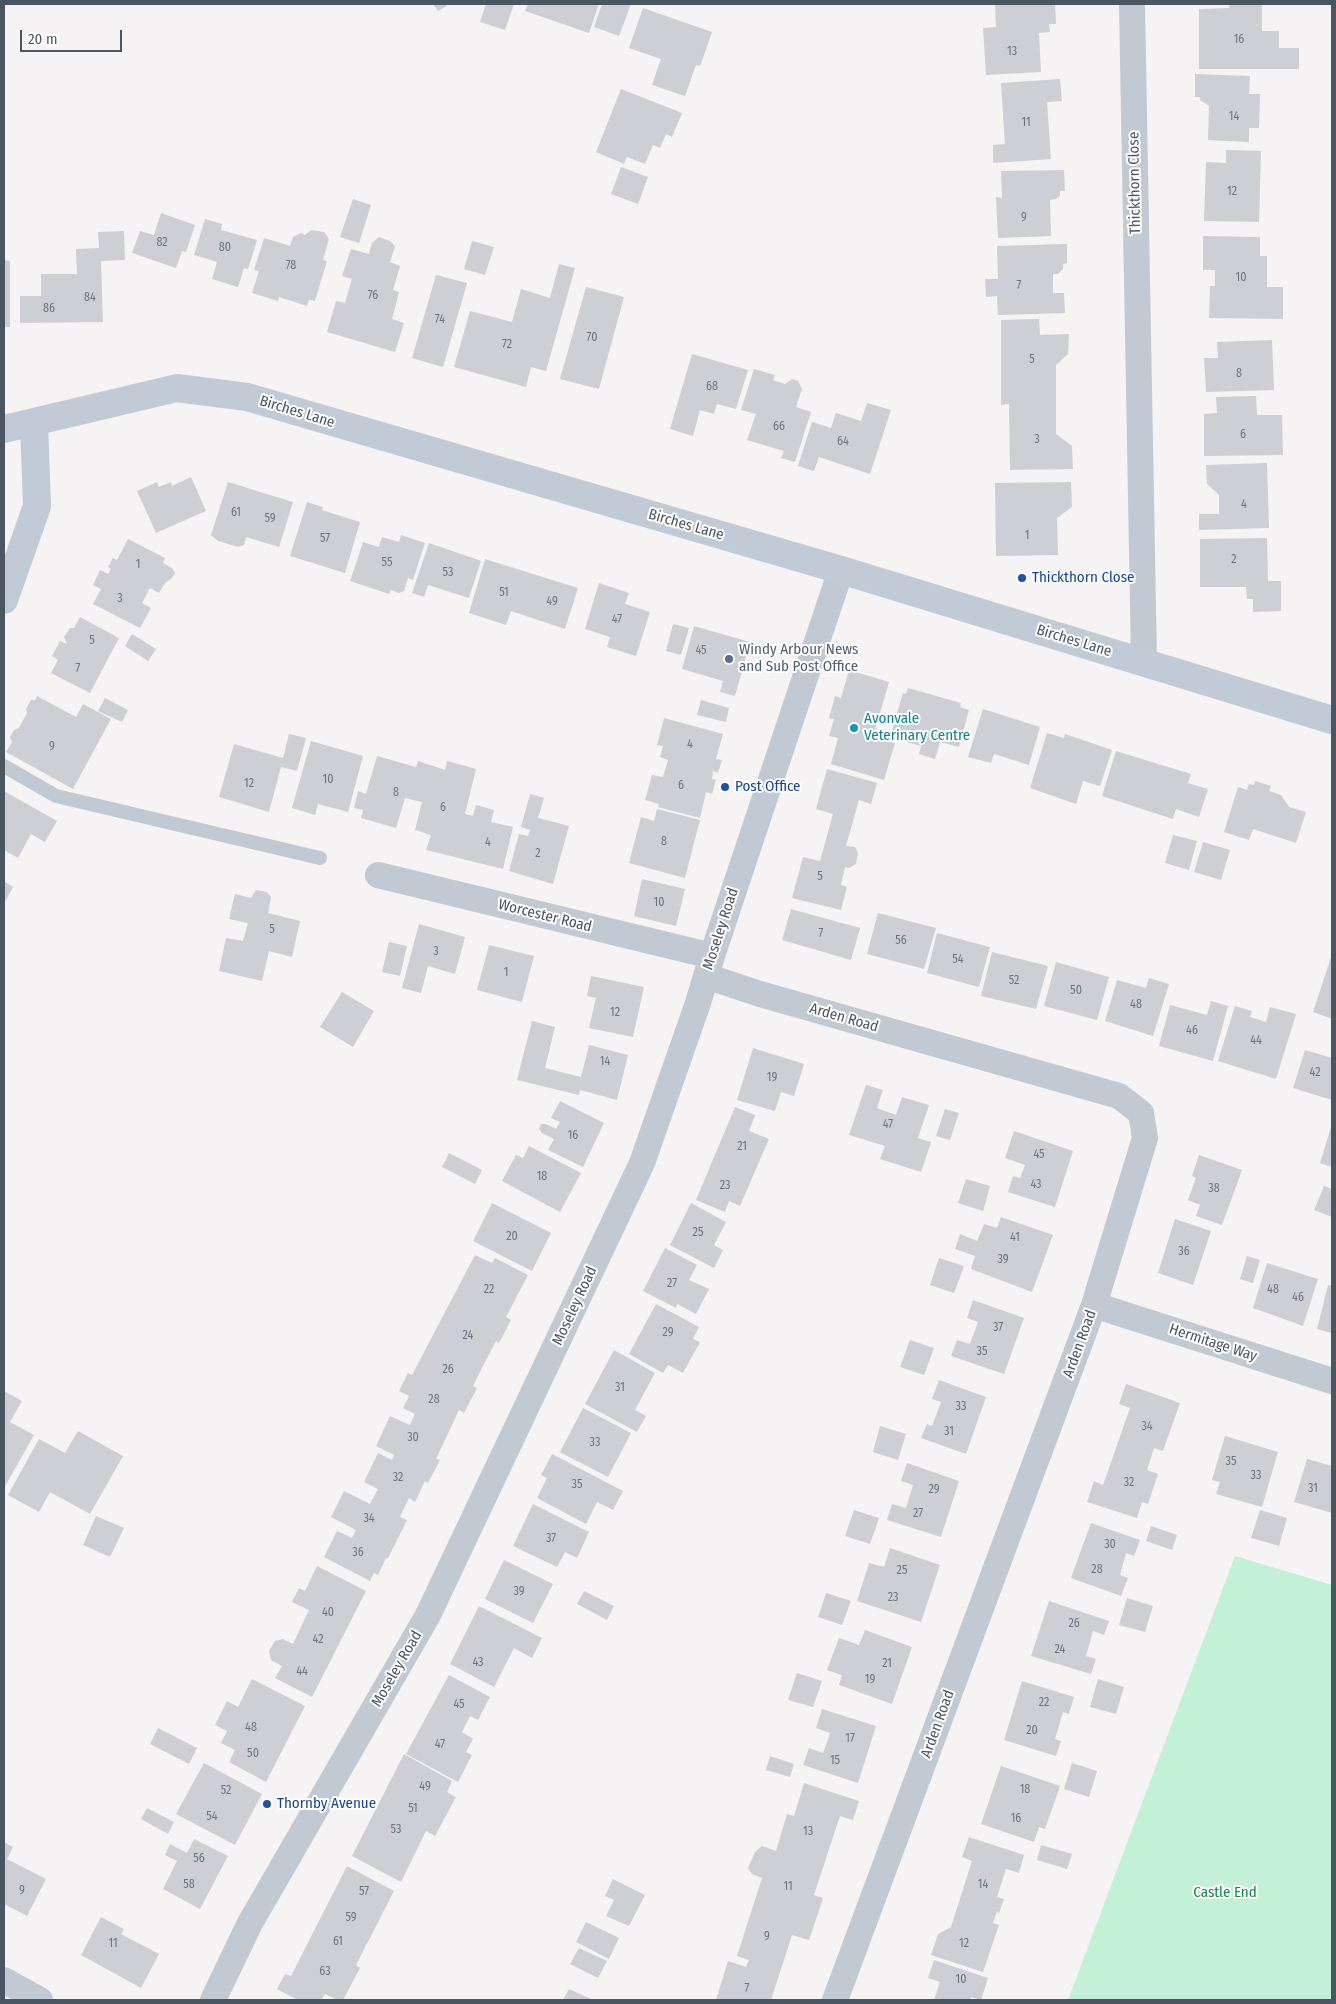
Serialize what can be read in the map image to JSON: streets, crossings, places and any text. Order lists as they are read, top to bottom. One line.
{"streets":{"street":["Thickthorn Close","Birches Lane","Worcester Road","Moseley Road","Arden Road","Hermitage Way"]},"crossings":[["Thickthorn Close","Birches Lane"],["Birches Lane","Moseley Road"],["Worcester Road","Moseley Road"],["Worcester Road","Arden Road"],["Moseley Road","Arden Road"],["Arden Road","Hermitage Way"]],"parks":["Castle End"],"places":["Thickthorn Close","Windy Arbour News and Sub Post Office","Avonvale Veterinary Centre","Post Office","Thornby Avenue"],"house_numbers":["16","13","14","11","12","9","82","80","78","10","7","76","84","86","74","70","72","5","8","68","66","6","3","64","4","61","59","1","57","2","55","1","53","51","3","49","47","5","45","7","4","9","10","12","6","8","6","8","4","2","5","10","5","7","56","3","54","1","52","50","48","12","46","44","14","42","19","47","16","21","45","18","43","23","38","25","20","41","36","39","27","22","48","46","37","29","24","35","26","31","28","33","34","31","30","33","35","33","32","32","35","31","29","27","34","37","30","36","28","25","39","23","40","26","42","24","43","21","44","19","22","45","48","20","17","47","50","15","49","18","52","51","54","16","53","13","56","58","14","11","9","57","59","9","61","11","12","63","10","7"],"scale_bar":"20 m"}
